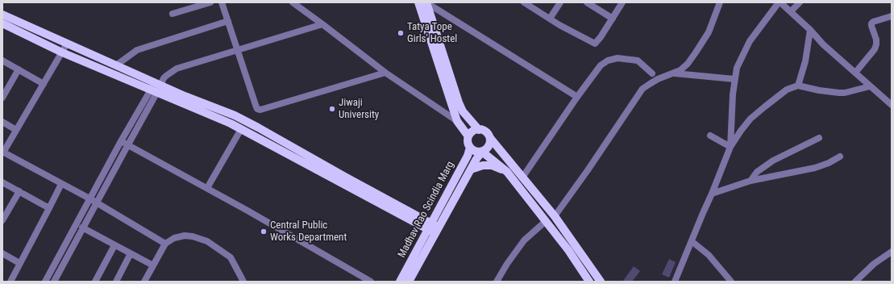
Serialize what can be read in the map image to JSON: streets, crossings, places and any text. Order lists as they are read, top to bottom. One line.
{"streets":{"main road":["Madhav Rao Scindia Marg"]},"places":["Tatya Tope Girls' Hostel","Jiwaji University","Central Public Works Department"]}
